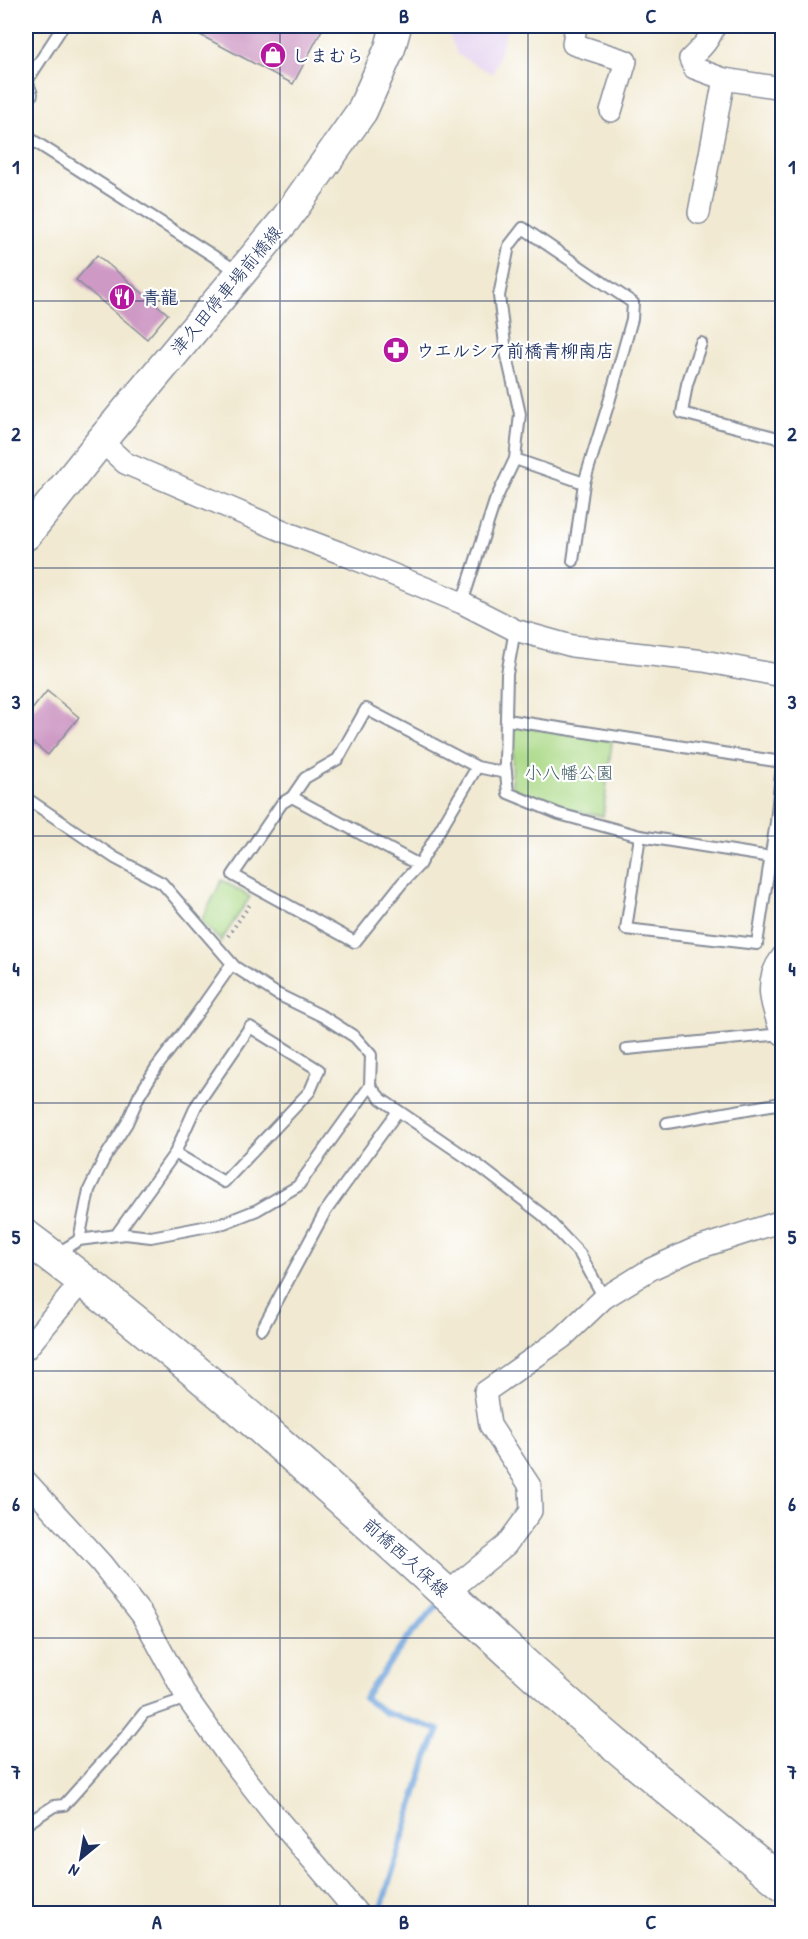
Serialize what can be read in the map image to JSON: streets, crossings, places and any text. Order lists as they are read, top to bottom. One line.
{"streets":{"main road":["津久田停車場前橋線","前橋西久保線"]},"parks":["小八幡公園"],"places":{"shop":["しまむら"],"restaurant":["青龍"],"pharmacy":["ウエルシア前橋青柳南店"]},"north":"bottom left","grid":{"columns":["A","B","C"],"rows":["1","2","3","4","5","6","7"]}}
